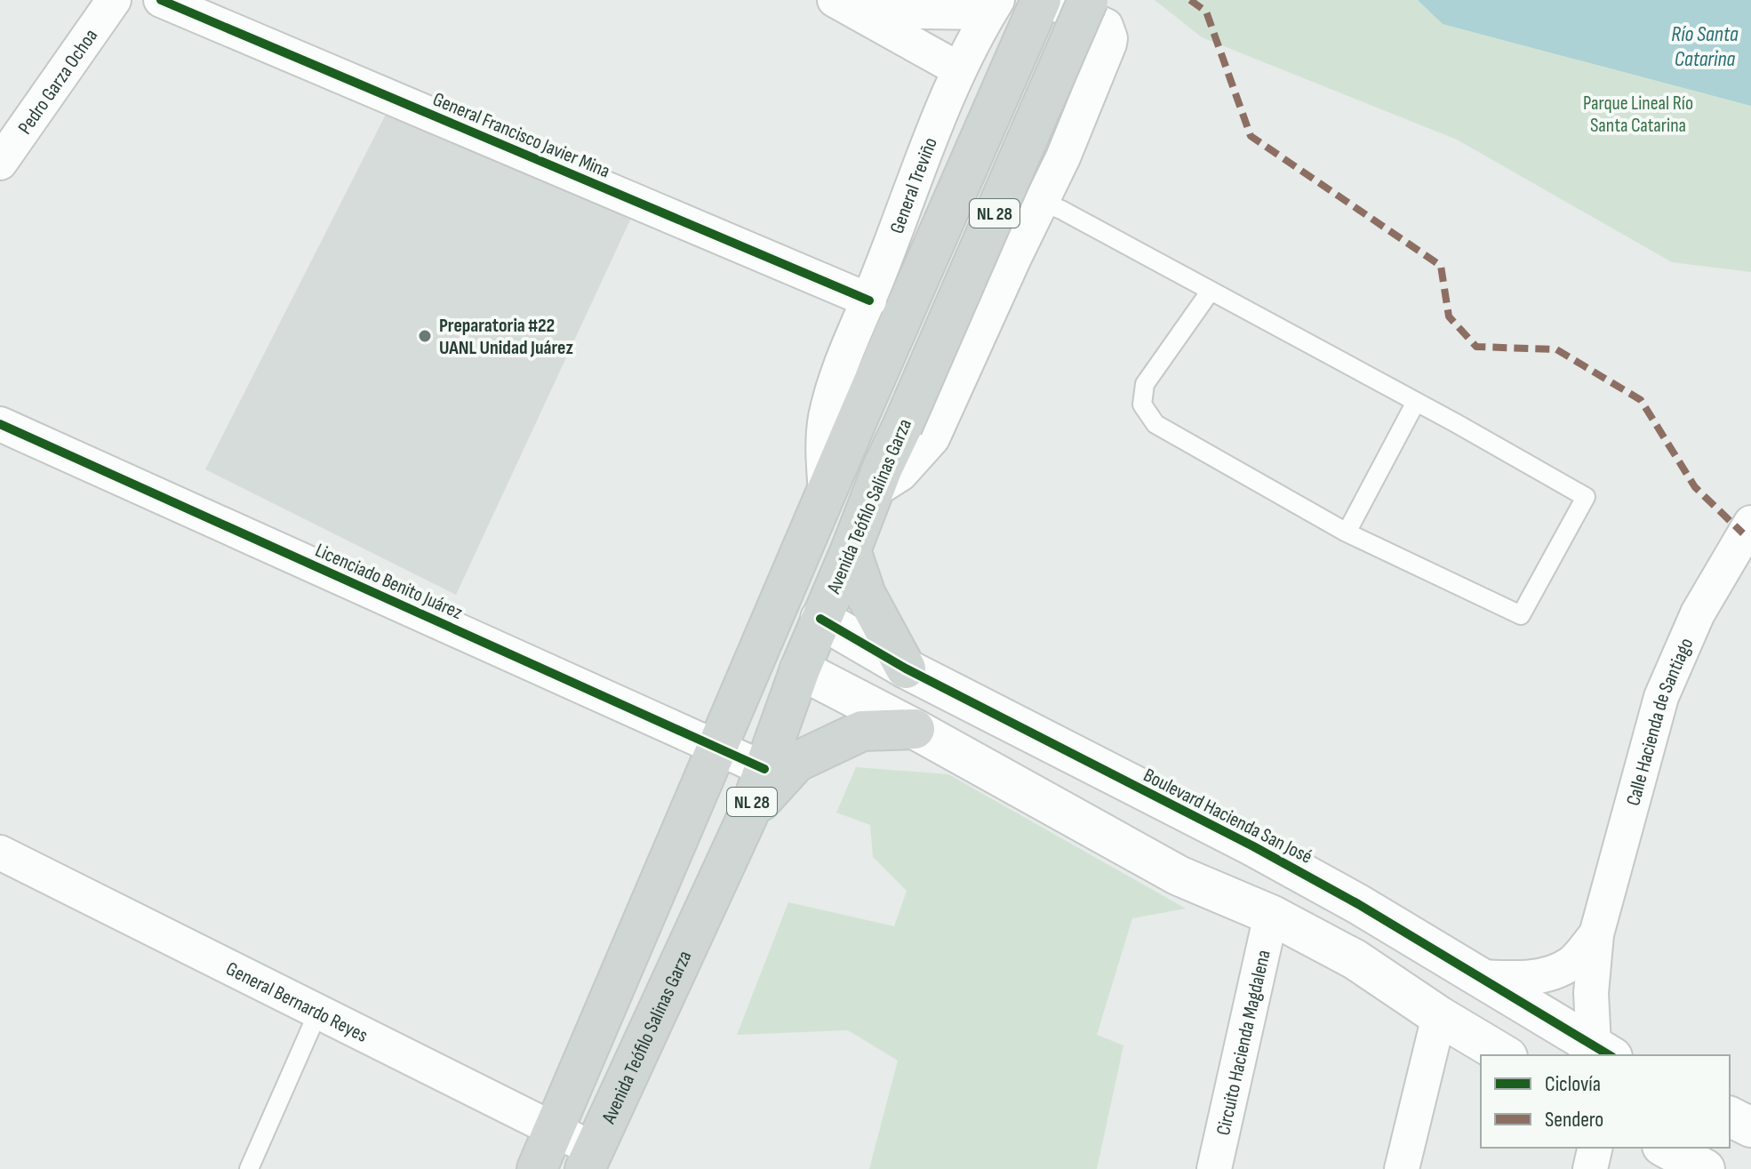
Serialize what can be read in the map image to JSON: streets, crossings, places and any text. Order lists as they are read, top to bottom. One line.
{"streets":{"main road":["NL 28","Avenida Teófilo Salinas Garza"],"street":["Pedro Garza Ochoa","General Francisco Javier Mina","General Treviño","Licenciado Benito Juárez","Calle Hacienda de Santiago","Boulevard Hacienda San José","General Bernardo Reyes","Circuito Hacienda Magdalena"]},"crossings":[["General Francisco Javier Mina","General Treviño"],["General Treviño","NL 28"],["NL 28","Licenciado Benito Juárez"],["NL 28","General Bernardo Reyes"],["Avenida Teófilo Salinas Garza","Licenciado Benito Juárez"],["Avenida Teófilo Salinas Garza","Boulevard Hacienda San José"],["Avenida Teófilo Salinas Garza","General Bernardo Reyes"],["Calle Hacienda de Santiago","Boulevard Hacienda San José"]],"water":["Río Santa Catarina"],"parks":["Parque Lineal Río Santa Catarina"],"places":["Preparatoria #22 UANL Unidad Juárez"],"legend":["Ciclovía","Sendero"]}
